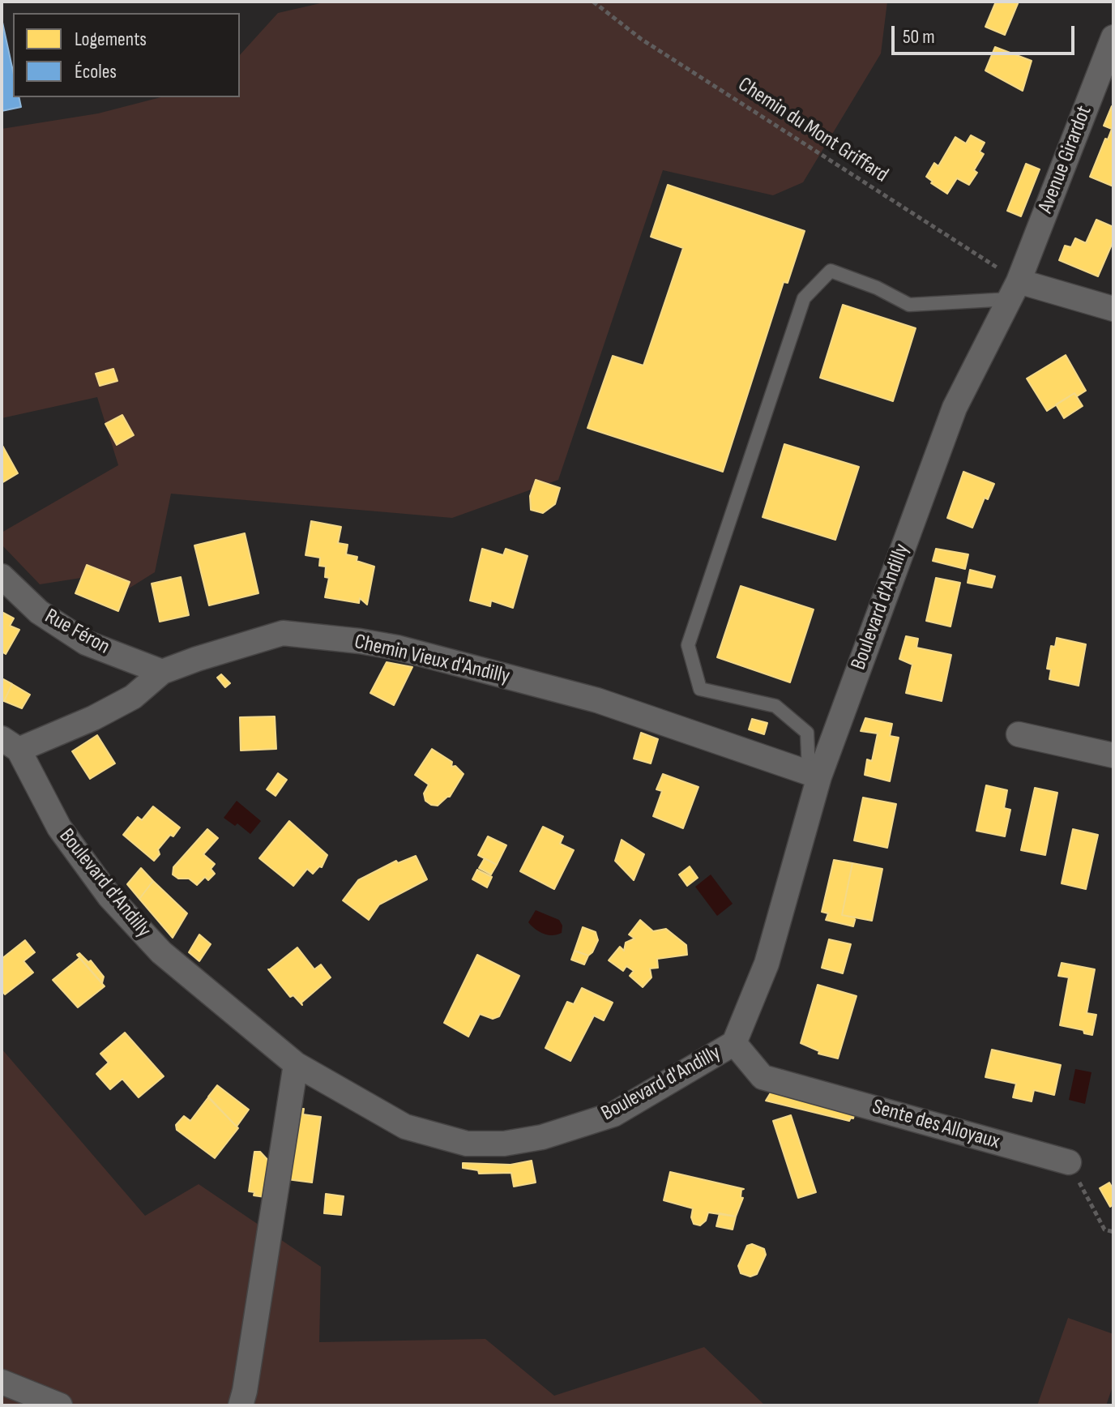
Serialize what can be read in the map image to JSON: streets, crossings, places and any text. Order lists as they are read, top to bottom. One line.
{"streets":{"street":["Avenue Girardot","Boulevard d'Andilly","Rue Féron","Chemin Vieux d'Andilly","Sente des Alloyaux"],"path":["Chemin du Mont Griffard"]},"crossings":[["Chemin du Mont Griffard","Avenue Girardot"],["Chemin du Mont Griffard","Boulevard d'Andilly"],["Avenue Girardot","Boulevard d'Andilly"],["Boulevard d'Andilly","Chemin Vieux d'Andilly"],["Boulevard d'Andilly","Sente des Alloyaux"],["Rue Féron","Chemin Vieux d'Andilly"]],"legend":["Logements","Écoles"],"scale_bar":"50 m"}
